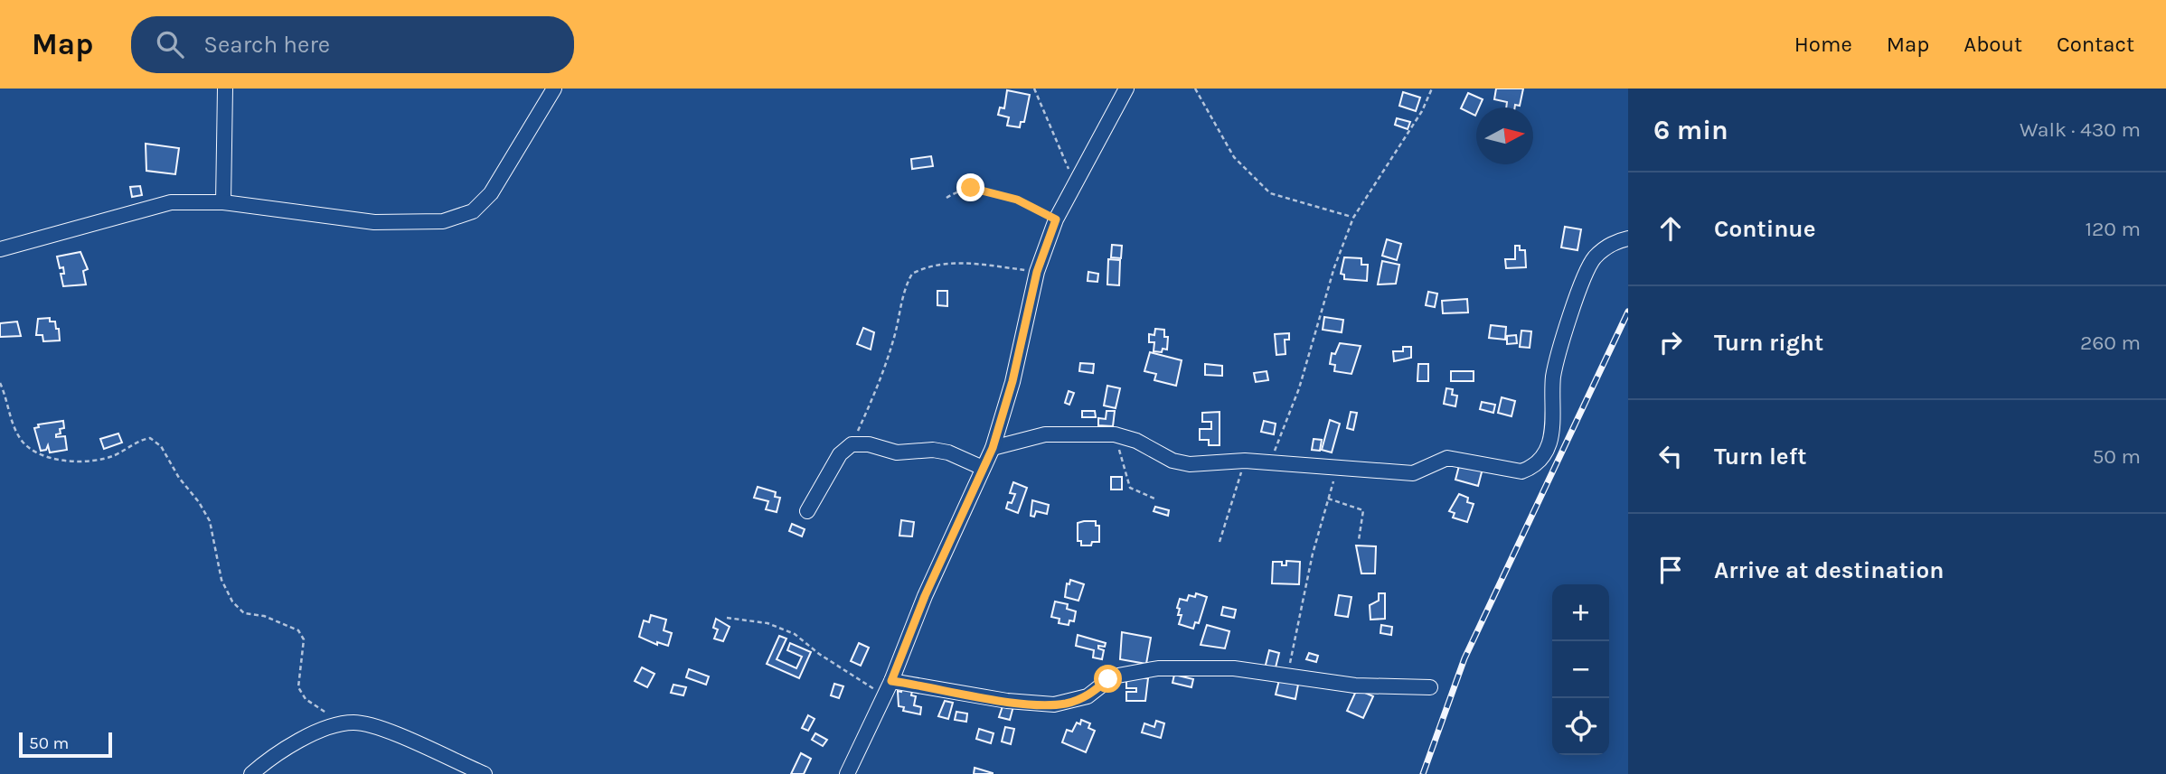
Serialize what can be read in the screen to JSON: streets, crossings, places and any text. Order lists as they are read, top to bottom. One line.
{"scale_bar":"50 m","north":"right","page":{"header":"Map","search":"Search here","nav":["Home","Map","About","Contact"],"heading":["6 min","Walk · 430 m"],"list":[["Continue","120 m"],["Turn right","260 m"],["Turn left","50 m"],"Arrive at destination"],"map_buttons":["+","−"],"scale":"50 m"}}
